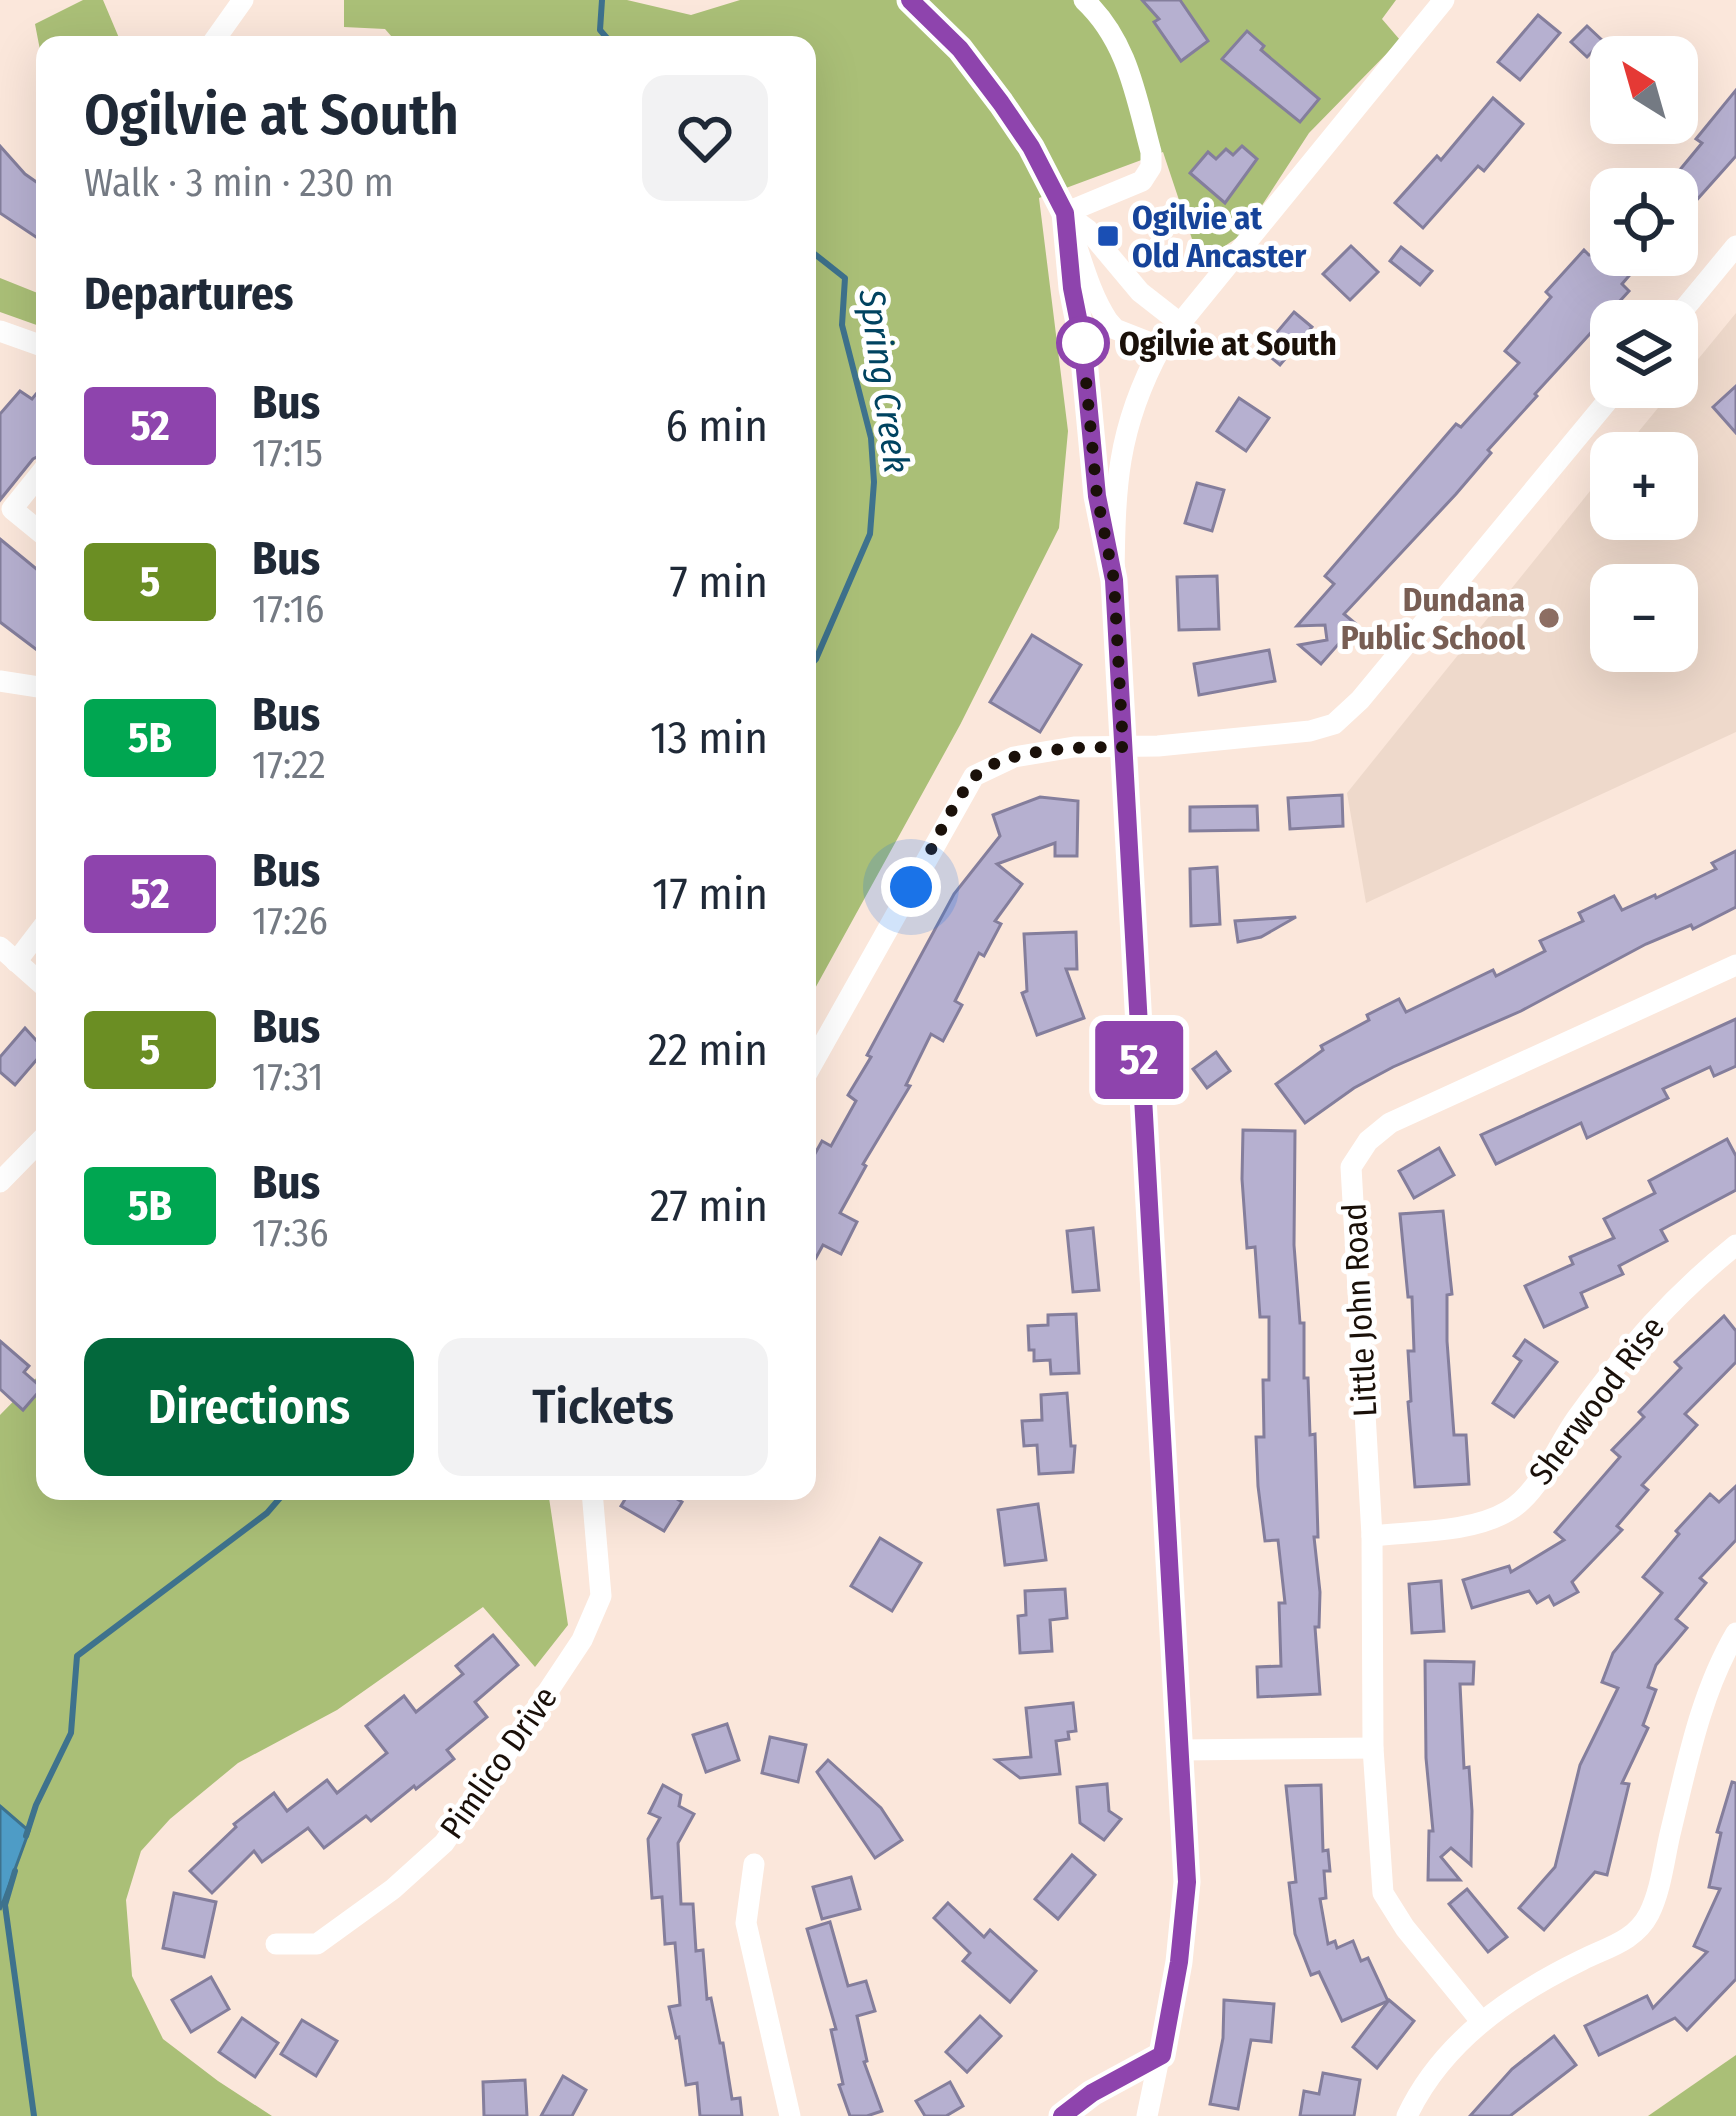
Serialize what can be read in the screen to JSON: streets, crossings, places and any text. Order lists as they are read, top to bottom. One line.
{"streets":{"street":["Little John Road","Sherwood Rise","Pimlico Drive"]},"crossings":[["Little John Road","Sherwood Rise"]],"water":["Spring Creek"],"places":{"transit":["Ogilvie at Old Ancaster"],"other":["Ogilvie at South","Dundana Public School"]},"lines":["bus line 52"],"north":"top left","page":{"on_map":"52","map_buttons":["+","−"],"heading":[["Ogilvie at South","Walk · 3 min · 230 m"],"Departures"],"list":[{"mark":"52","name":"Bus","note":"17:15","value":"6 min"},{"mark":"5","name":"Bus","note":"17:16","value":"7 min"},{"mark":"5B","name":"Bus","note":"17:22","value":"13 min"},{"mark":"52","name":"Bus","note":"17:26","value":"17 min"},{"mark":"5","name":"Bus","note":"17:31","value":"22 min"},{"mark":"5B","name":"Bus","note":"17:36","value":"27 min"}],"buttons":["Directions","Tickets"]}}
